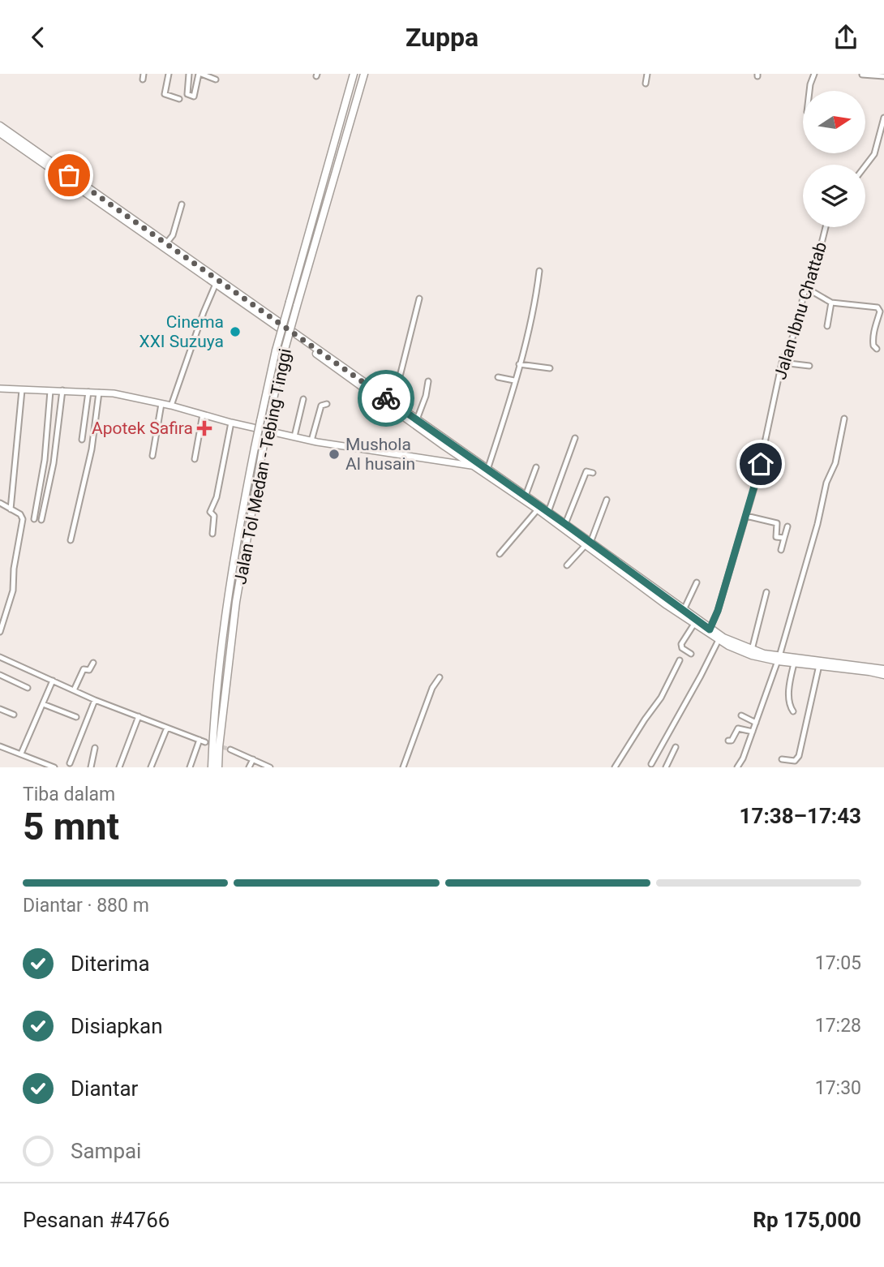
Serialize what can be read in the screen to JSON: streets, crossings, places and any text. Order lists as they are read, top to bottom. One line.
{"streets":{"highway":["Jalan Tol Medan - Tebing Tinggi"],"street":["Jalan Ibnu Chattab"]},"places":{"other":["Cinema XXI Suzuya","Mushola Al husain"],"health":["Apotek Safira"]},"north":"right","page":{"header":"Zuppa","heading":["5 mnt","Tiba dalam","17:38–17:43"],"panel":["Pesanan #4766","Rp 175,000"],"bar":"Diantar · 880 m","list":[["Diterima","17:05"],["Disiapkan","17:28"],["Diantar","17:30"],"Sampai"]}}
